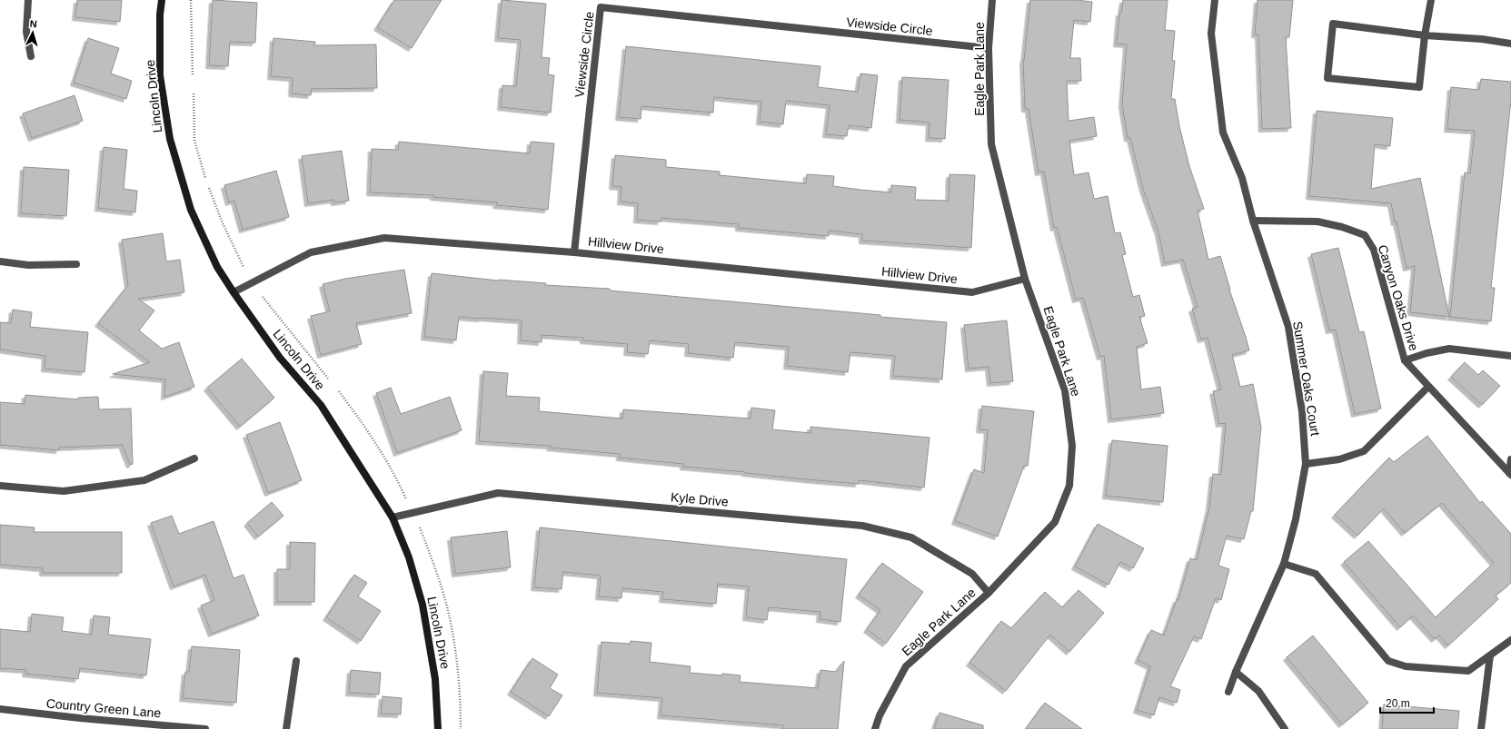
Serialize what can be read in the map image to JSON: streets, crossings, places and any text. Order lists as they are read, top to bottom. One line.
{"streets":{"street":["Viewside Circle","Eagle Park Lane","Lincoln Drive","Hillview Drive","Canyon Oaks Drive","Summer Oaks Court","Kyle Drive","Country Green Lane"]},"crossings":[["Viewside Circle","Eagle Park Lane"],["Viewside Circle","Hillview Drive"],["Eagle Park Lane","Hillview Drive"],["Eagle Park Lane","Kyle Drive"],["Lincoln Drive","Hillview Drive"],["Lincoln Drive","Kyle Drive"],["Canyon Oaks Drive","Summer Oaks Court"]],"scale_bar":"20 m","north":"top"}
